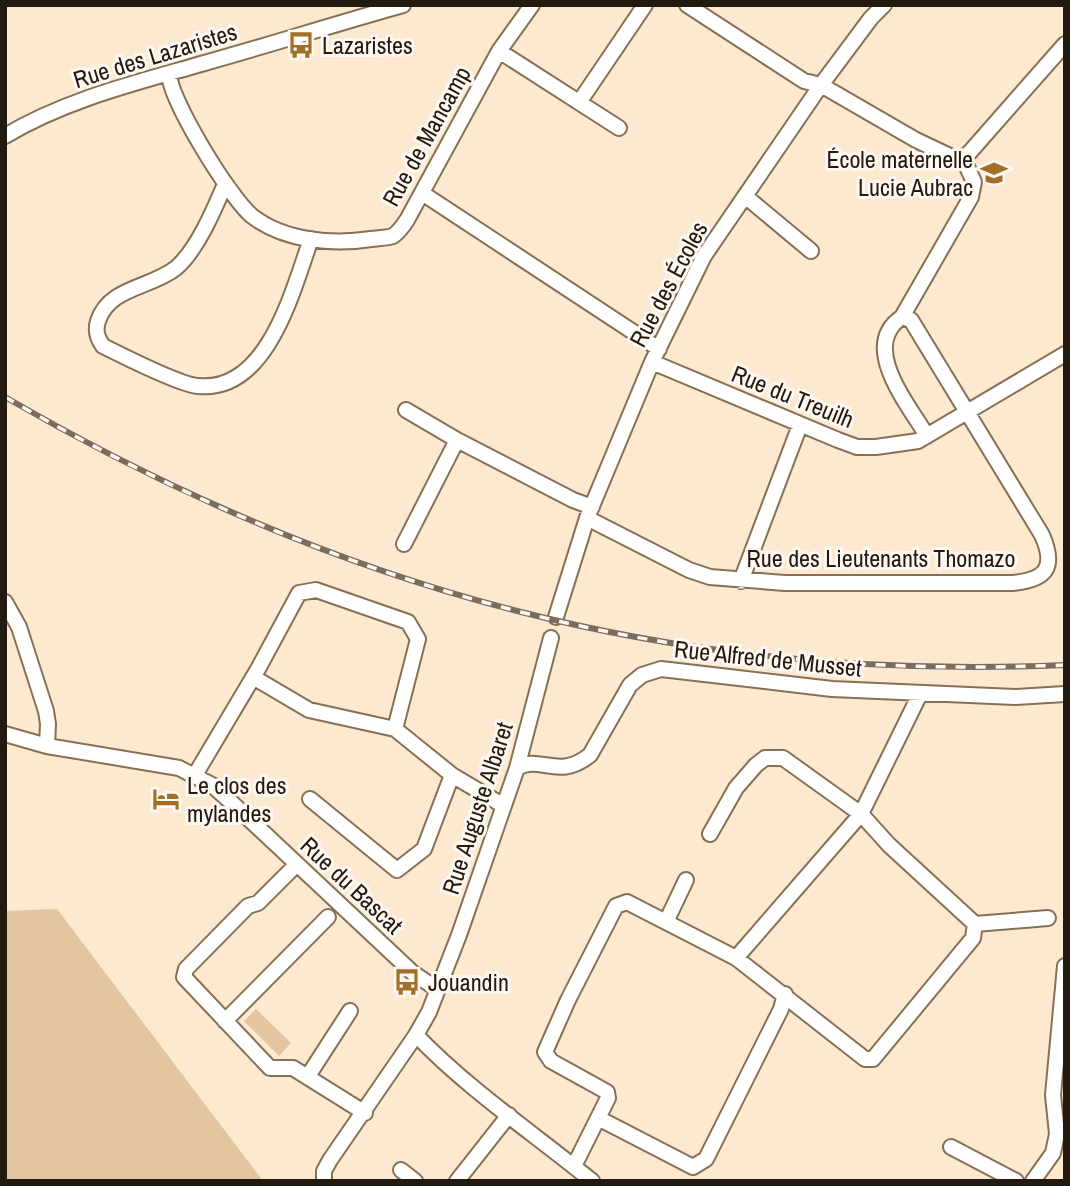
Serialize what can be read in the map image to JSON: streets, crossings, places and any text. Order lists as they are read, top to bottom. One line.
{"streets":{"street":["Rue des Lazaristes","Rue de Mancamp","Rue des Écoles","Rue du Treuilh","Rue des Lieutenants Thomazo","Rue Alfred de Musset","Rue Auguste Albaret","Rue du Bascat"]},"crossings":[["Rue des Lazaristes","Rue de Mancamp"],["Rue des Écoles","Rue du Treuilh"],["Rue des Écoles","Rue des Lieutenants Thomazo"],["Rue du Treuilh","Rue des Lieutenants Thomazo"],["Rue Alfred de Musset","Rue Auguste Albaret"],["Rue Auguste Albaret","Rue du Bascat"]],"places":{"bus stop":["Lazaristes","Jouandin"],"school or university":["École maternelle Lucie Aubrac"],"hotel":["Le clos des mylandes"]}}
